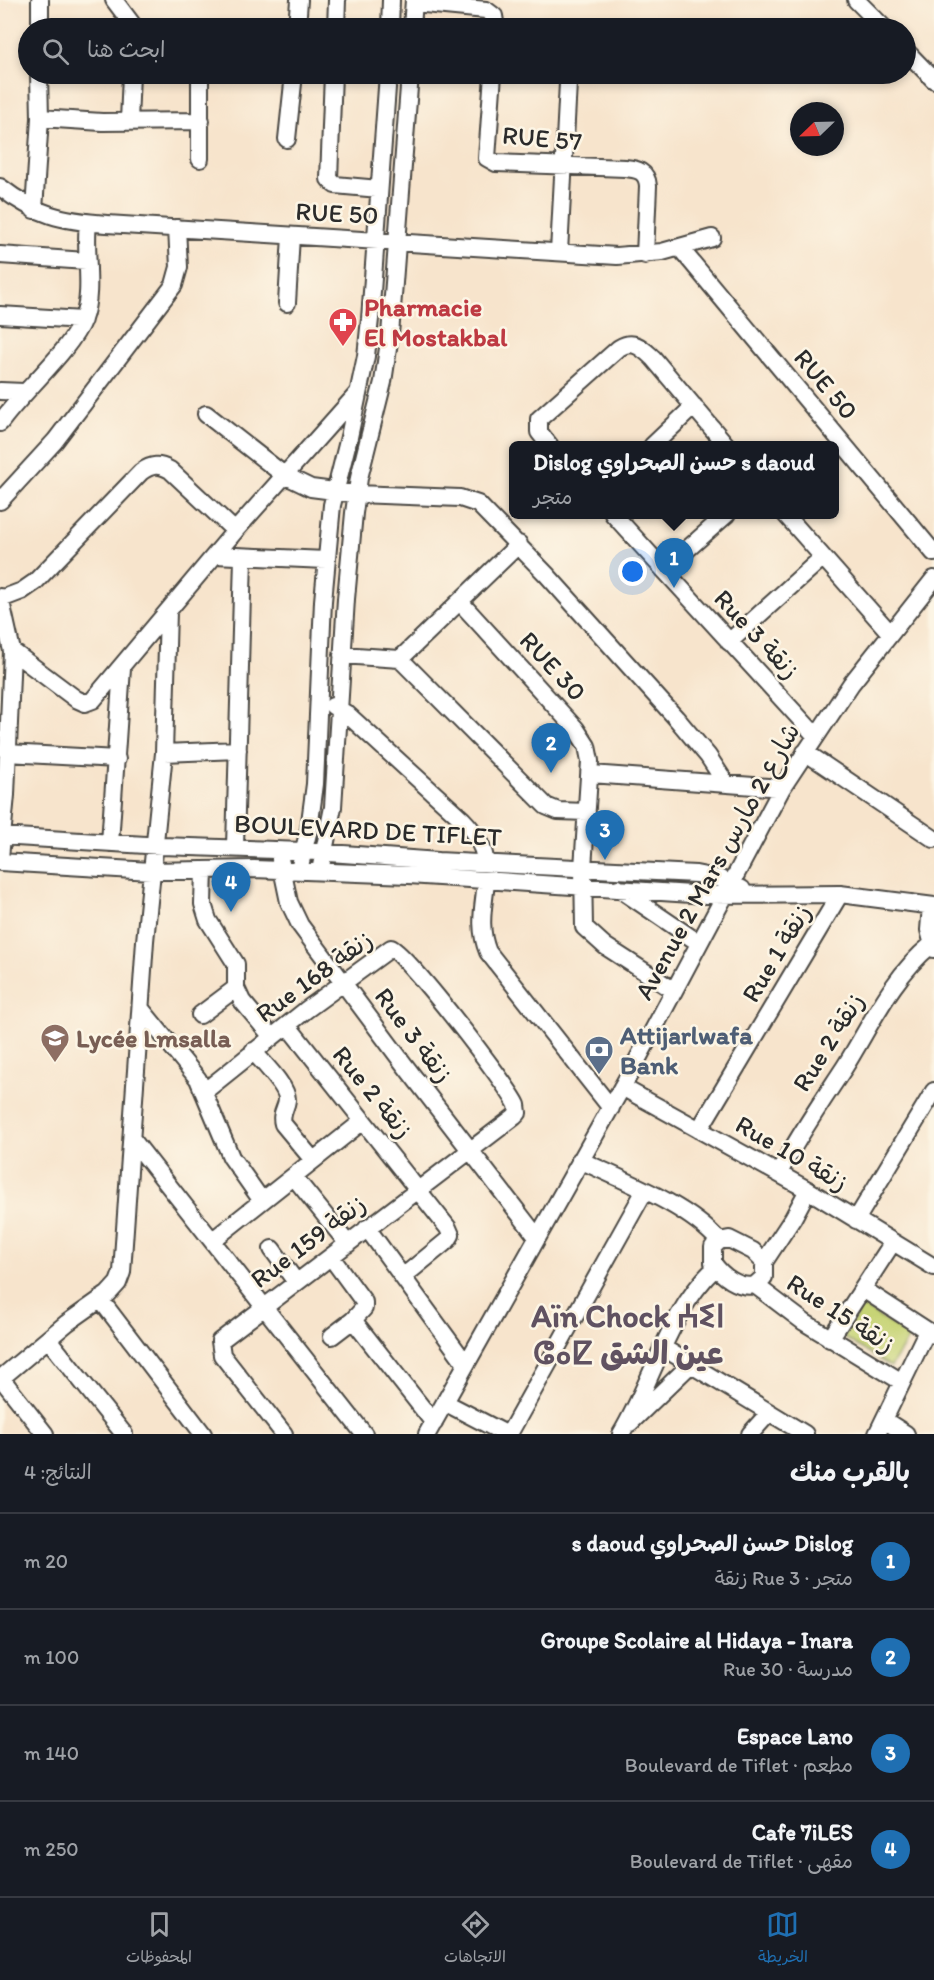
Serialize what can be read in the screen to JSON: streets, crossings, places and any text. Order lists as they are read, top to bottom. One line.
{"streets":{"street":["RUE 57","RUE 50","Rue 3 زنقة","RUE 30","BOULEVARD DE TIFLET","Avenue 2 Mars شارع 2 مارس","Rue 1 زنقة","Rue 168 زنقة","Rue 2 زنقة","Rue 10 زنقة","Rue 159 زنقة","Rue 15 زنقة"]},"crossings":[["RUE 57","RUE 50"],["Rue 3 زنقة","BOULEVARD DE TIFLET"],["Rue 3 زنقة","Avenue 2 Mars شارع 2 مارس"],["Rue 3 زنقة","Rue 168 زنقة"],["Rue 3 زنقة","Rue 159 زنقة"],["RUE 30","BOULEVARD DE TIFLET"],["RUE 30","Avenue 2 Mars شارع 2 مارس"],["BOULEVARD DE TIFLET","Avenue 2 Mars شارع 2 مارس"],["Avenue 2 Mars شارع 2 مارس","Rue 10 زنقة"],["Rue 1 زنقة","Rue 10 زنقة"],["Rue 168 زنقة","Rue 2 زنقة"],["Rue 168 زنقة","Rue 159 زنقة"],["Rue 2 زنقة","Rue 10 زنقة"],["Rue 2 زنقة","Rue 159 زنقة"]],"districts":["Aïn Chock ⵄⵉⵏ ⵛⴰⵇ عين الشق"],"places":{"pharmacy":["Pharmacie El Mostakbal"],"school or university":["Lycée Lmsalla"],"bank":["Attijarlwafa Bank"]},"north":"bottom left","page":{"search":"ابحث هنا","popup":["Dislog حسن الصحراوي s daoud","متجر"],"pins":["1","2","3","4"],"heading":["بالقرب منك","النتائج: 4"],"list":[{"mark":"1","name":"Dislog حسن الصحراوي s daoud","note":"متجر · Rue 3 زنقة","value":"20 m"},{"mark":"2","name":"Groupe Scolaire al Hidaya - Inara","note":"مدرسة · Rue 30","value":"100 m"},{"mark":"3","name":"Espace Lano","note":"مطعم · Boulevard de Tiflet","value":"140 m"},{"mark":"4","name":"Cafe 7iLES","note":"مقهى · Boulevard de Tiflet","value":"250 m"}],"nav":["الخريطة","الاتجاهات","المحفوظات"]}}
